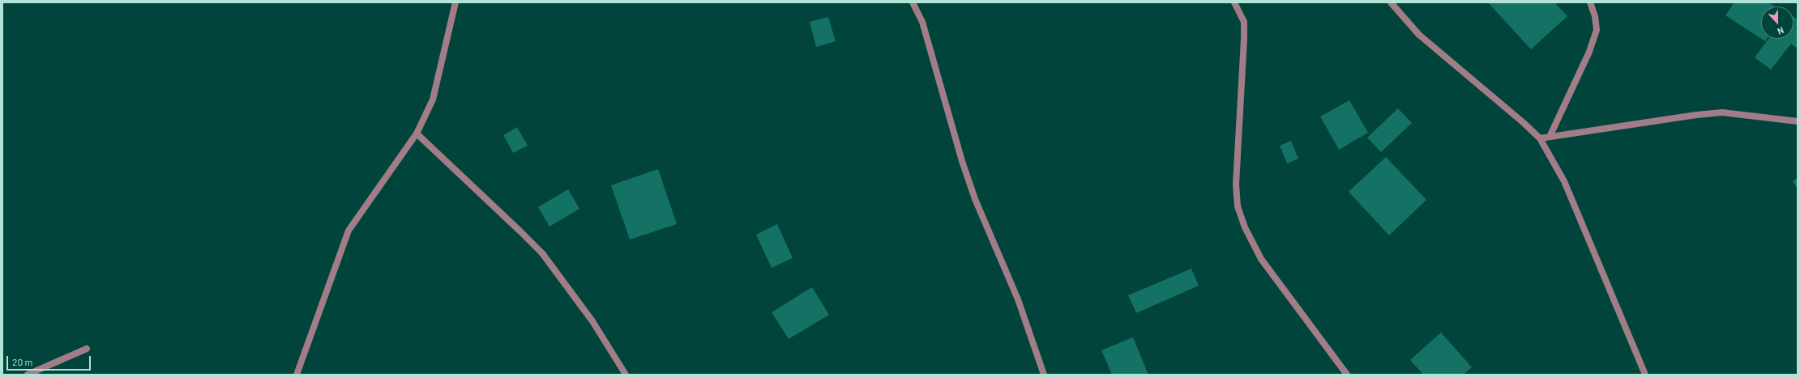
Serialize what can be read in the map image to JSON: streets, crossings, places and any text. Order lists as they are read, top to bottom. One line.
{"scale_bar":"20 m","north":"bottom"}
